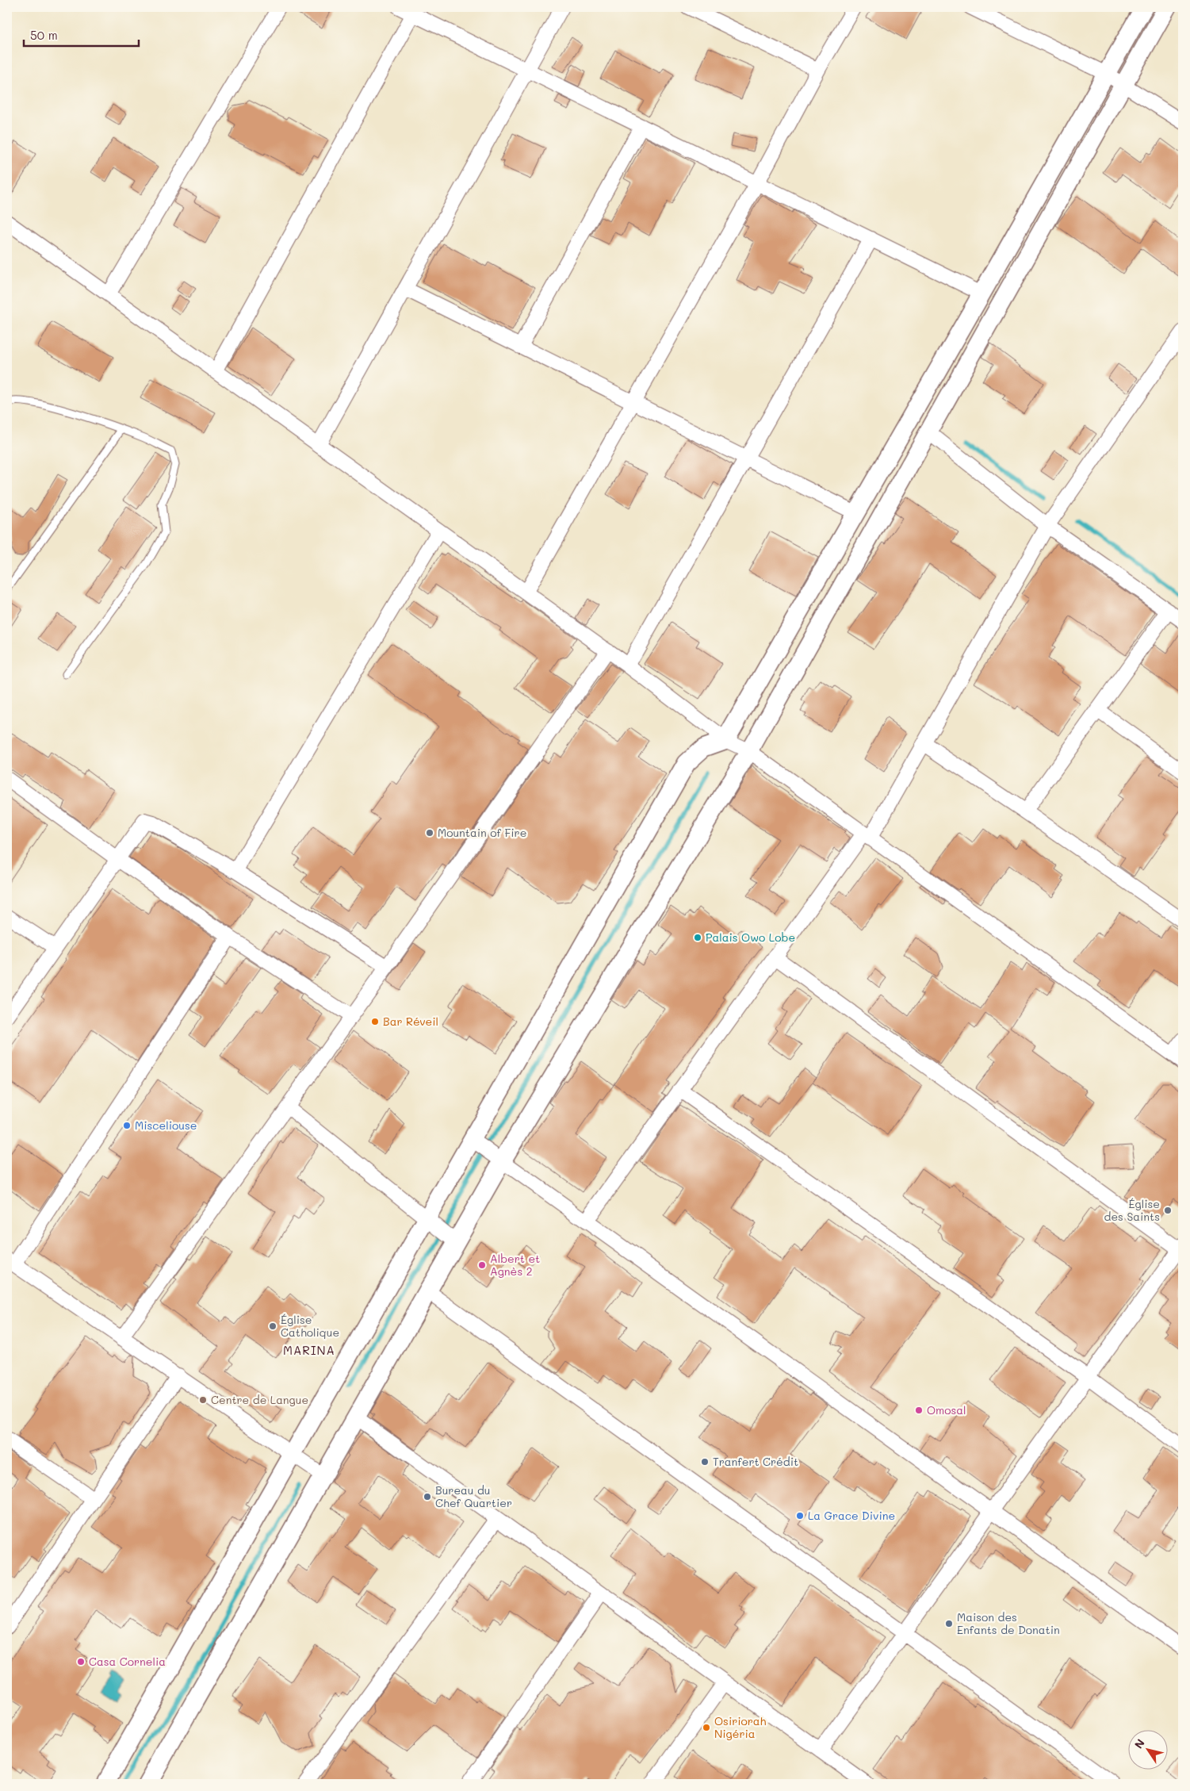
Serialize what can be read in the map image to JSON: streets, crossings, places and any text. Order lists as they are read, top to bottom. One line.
{"districts":["MARINA"],"places":["Mountain of Fire","Palais Owo Lobe","Bar Réveil","Misceliouse","Église des Saints","Albert et Agnès 2","Église Catholique","Centre de Langue","Omosal","Tranfert Crédit","Bureau du Chef Quartier","La Grace Divine","Maison des Enfants de Donatin","Casa Cornelia","Osiriorah Nigéria"],"scale_bar":"50 m","north":"top left"}
